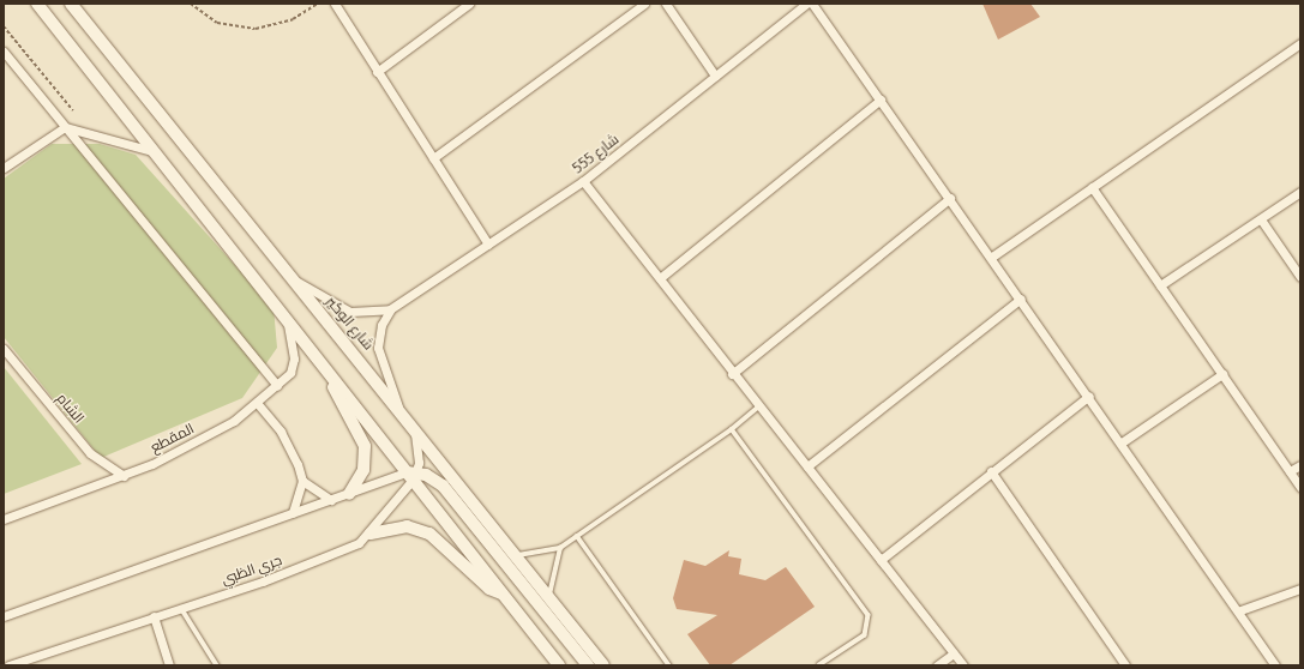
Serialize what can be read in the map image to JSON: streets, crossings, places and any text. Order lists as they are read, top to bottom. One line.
{"streets":{"main road":["شارع الوكير"],"street":["شارع 555","الشام","المقطع","جري الظبي"]},"crossings":[["شارع 555","شارع الوكير"],["الشام","المقطع"]]}
